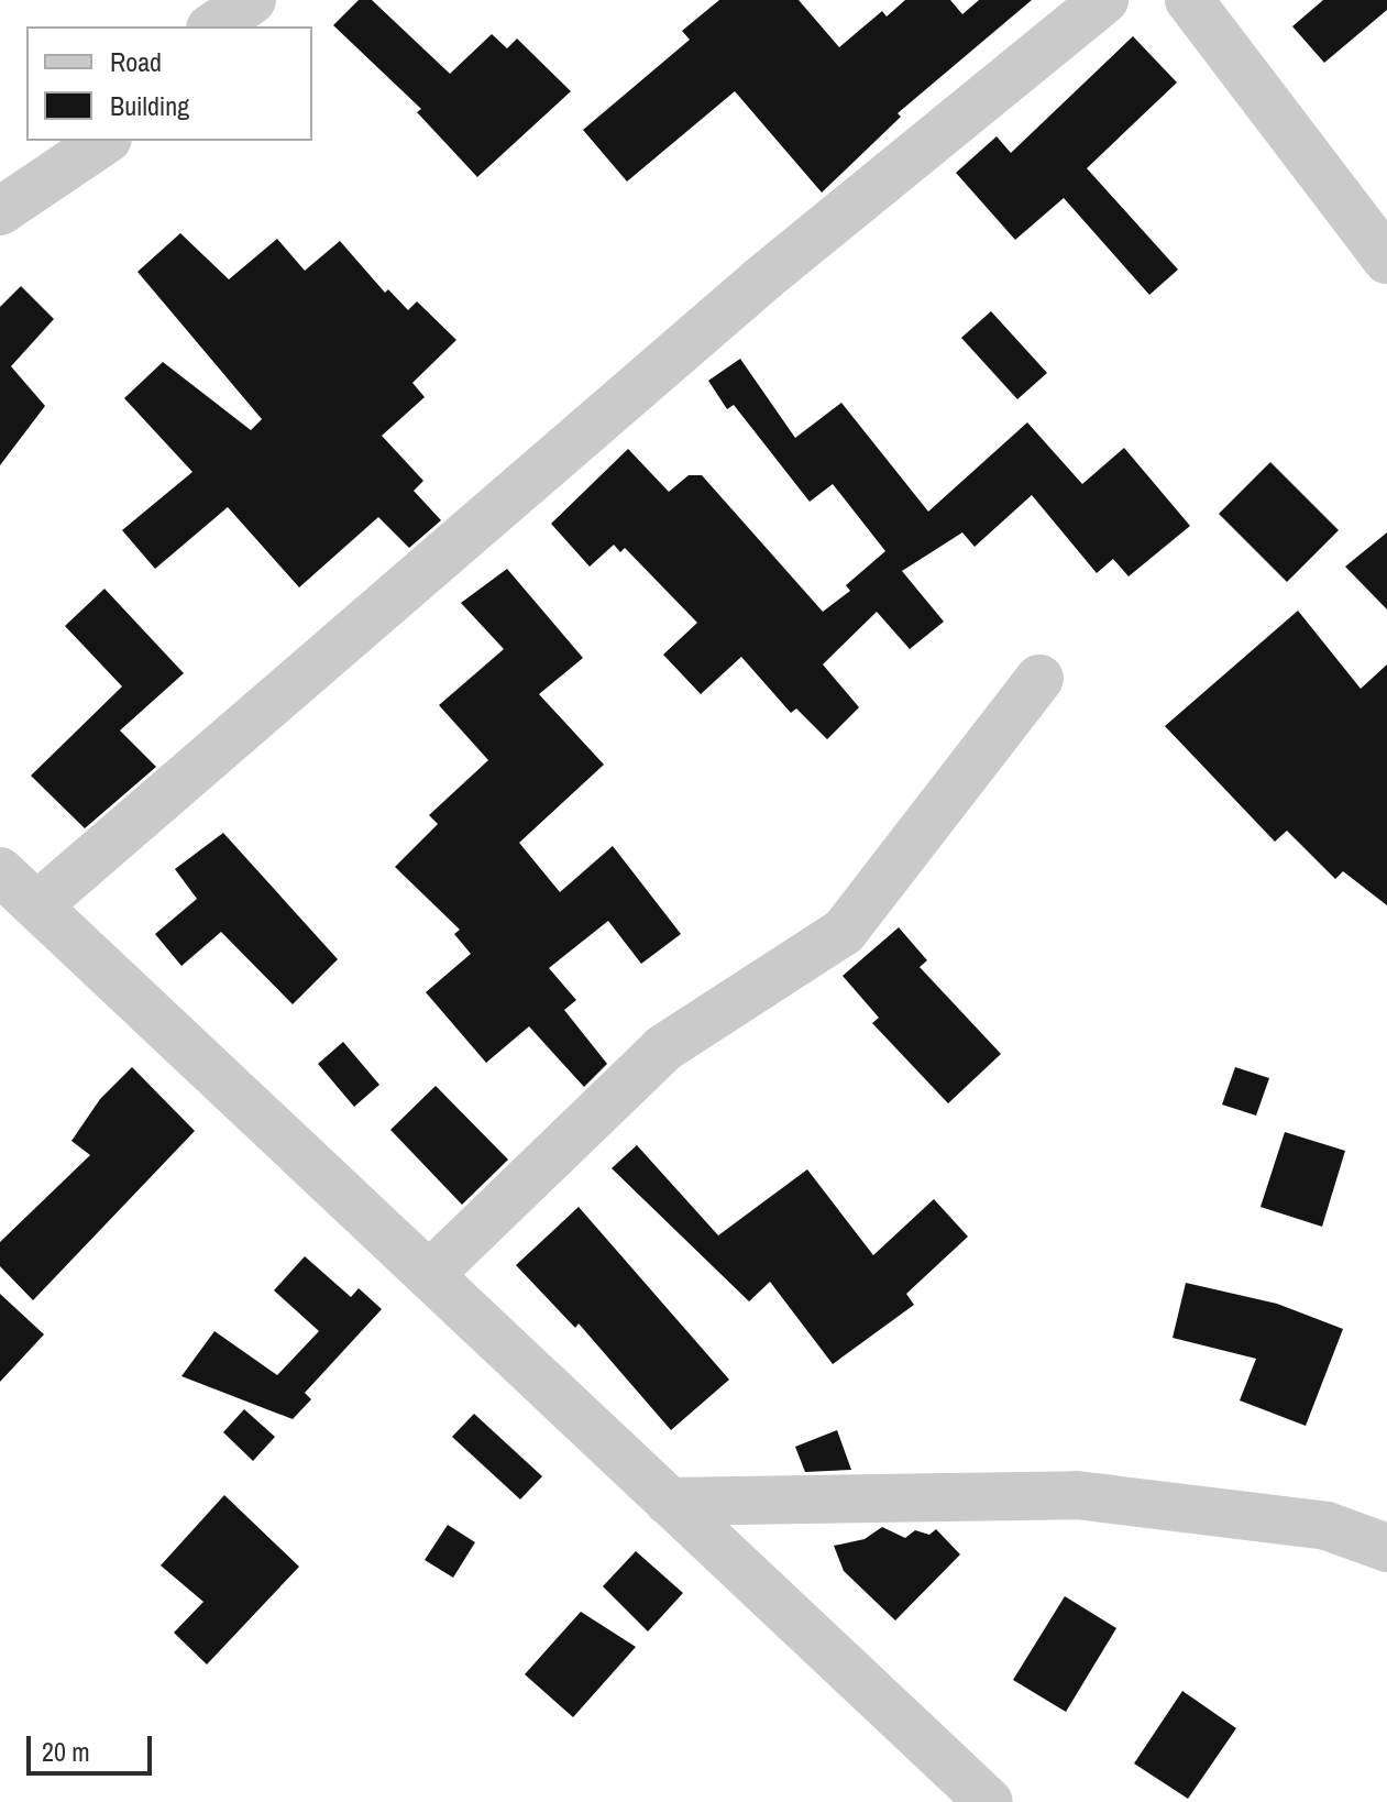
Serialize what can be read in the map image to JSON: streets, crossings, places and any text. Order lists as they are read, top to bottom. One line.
{"legend":["Road","Building"],"scale_bar":"20 m"}
